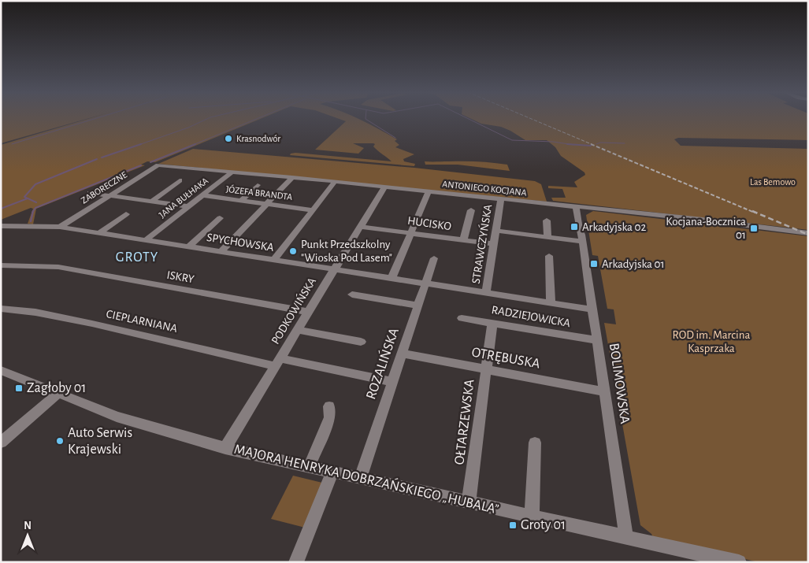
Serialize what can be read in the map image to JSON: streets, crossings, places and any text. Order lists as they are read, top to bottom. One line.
{"streets":{"street":["ZABORECZNE","ANTONIEGO KOCJANA","JÓZEFA BRANDTA","JANA BUŁHAKA","HUCISKO","SPYCHOWSKA","STRAWCZYŃSKA","ISKRY","PODKOWIŃSKA","RADZIEJOWICKA","CIEPLARNIANA","OTRĘBUSKA","ROZALIŃSKA","BOLIMOWSKA","OŁTARZEWSKA","MAJORA HENRYKA DOBRZAŃSKIEGO „HUBALA”"]},"crossings":[["ZABORECZNE","ANTONIEGO KOCJANA"],["ZABORECZNE","SPYCHOWSKA"],["ANTONIEGO KOCJANA","JANA BUŁHAKA"],["ANTONIEGO KOCJANA","STRAWCZYŃSKA"],["ANTONIEGO KOCJANA","PODKOWIŃSKA"],["ANTONIEGO KOCJANA","BOLIMOWSKA"],["JÓZEFA BRANDTA","JANA BUŁHAKA"],["JANA BUŁHAKA","SPYCHOWSKA"],["HUCISKO","STRAWCZYŃSKA"],["HUCISKO","PODKOWIŃSKA"],["SPYCHOWSKA","STRAWCZYŃSKA"],["SPYCHOWSKA","PODKOWIŃSKA"],["SPYCHOWSKA","ROZALIŃSKA"],["SPYCHOWSKA","BOLIMOWSKA"],["ISKRY","PODKOWIŃSKA"],["PODKOWIŃSKA","CIEPLARNIANA"],["PODKOWIŃSKA","MAJORA HENRYKA DOBRZAŃSKIEGO „HUBALA”"],["RADZIEJOWICKA","BOLIMOWSKA"],["RADZIEJOWICKA","OŁTARZEWSKA"],["OTRĘBUSKA","ROZALIŃSKA"],["OTRĘBUSKA","BOLIMOWSKA"],["OTRĘBUSKA","OŁTARZEWSKA"],["ROZALIŃSKA","MAJORA HENRYKA DOBRZAŃSKIEGO „HUBALA”"],["BOLIMOWSKA","MAJORA HENRYKA DOBRZAŃSKIEGO „HUBALA”"],["OŁTARZEWSKA","MAJORA HENRYKA DOBRZAŃSKIEGO „HUBALA”"]],"districts":["GROTY"],"parks":["Las Bemowo","ROD im. Marcina Kasprzaka"],"places":{"other":["Krasnodwór","Punkt Przedszkolny \"Wioska Pod Lasem\"","Auto Serwis Krajewski"],"transit":["Arkadyjska 02","Kocjana-Bocznica 01","Arkadyjska 01","Zagłoby 01","Groty 01"]},"north":"top"}
